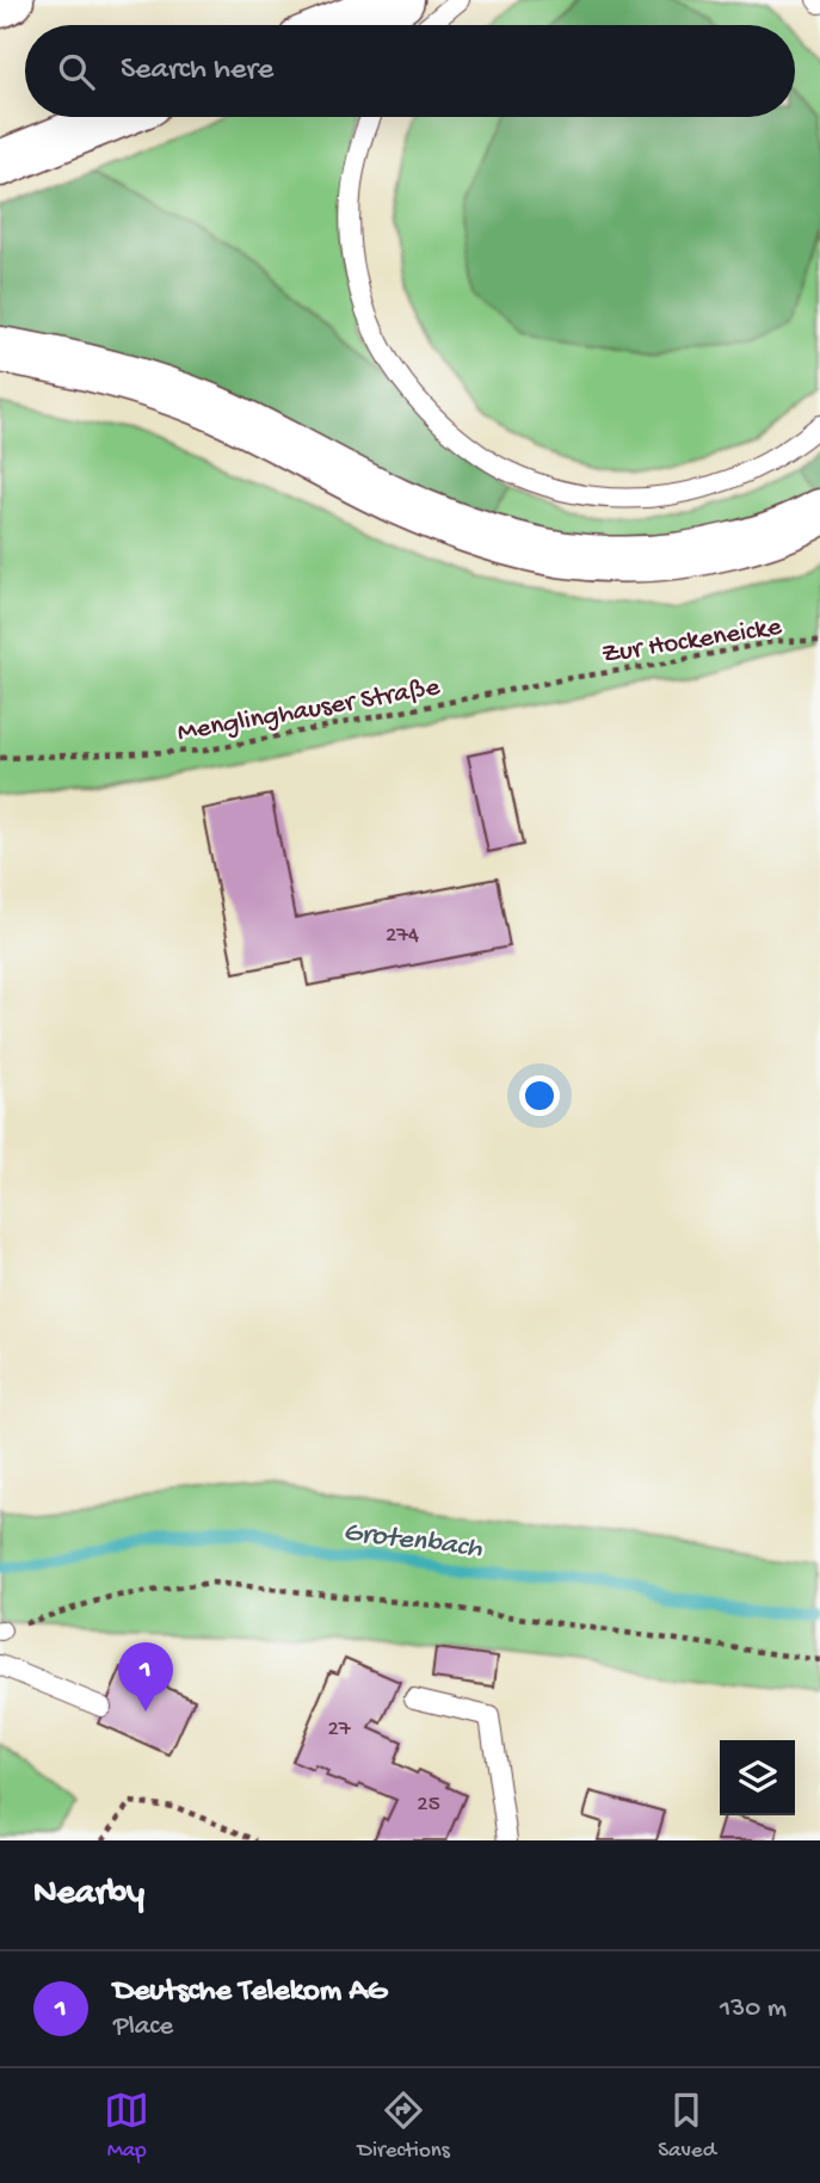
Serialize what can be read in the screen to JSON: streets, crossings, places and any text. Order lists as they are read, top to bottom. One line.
{"streets":{"path":["Zur Hockeneicke","Menglinghauser Straße"]},"crossings":[["Zur Hockeneicke","Menglinghauser Straße"]],"water":["Grotenbach"],"house_numbers":["274","27","25"],"page":{"search":"Search here","pins":"1","heading":"Nearby","list":[{"mark":"1","name":"Deutsche Telekom AG","note":"Place","value":"130 m"}],"nav":["Map","Directions","Saved"]}}
